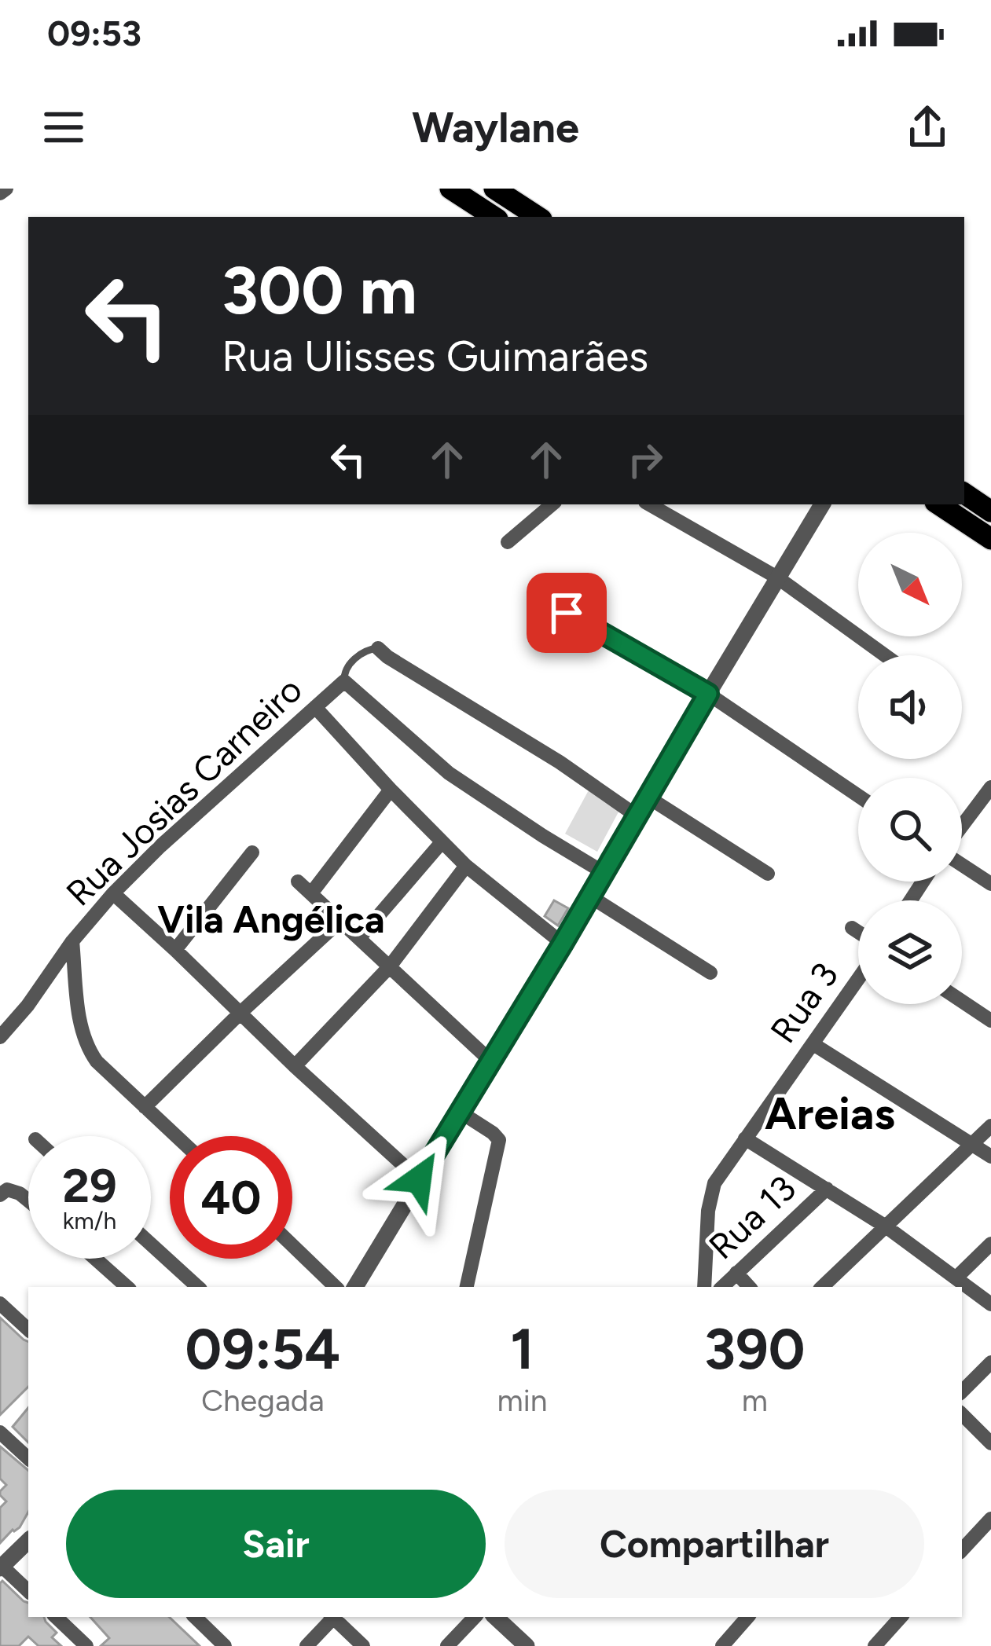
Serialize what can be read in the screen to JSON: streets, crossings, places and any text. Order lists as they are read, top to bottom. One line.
{"streets":{"street":["Rua Josias Carneiro","Rua 3","Rua 13"]},"districts":["Vila Angélica","Areias"],"north":"bottom right","page":{"status":"09:53","header":"Waylane","turn":["300 m","Rua Ulisses Guimarães"],"speed":"29 km/h","limit":"40","eta":["09:54","Chegada","1","min","390","m"],"buttons":["Sair","Compartilhar"]}}
